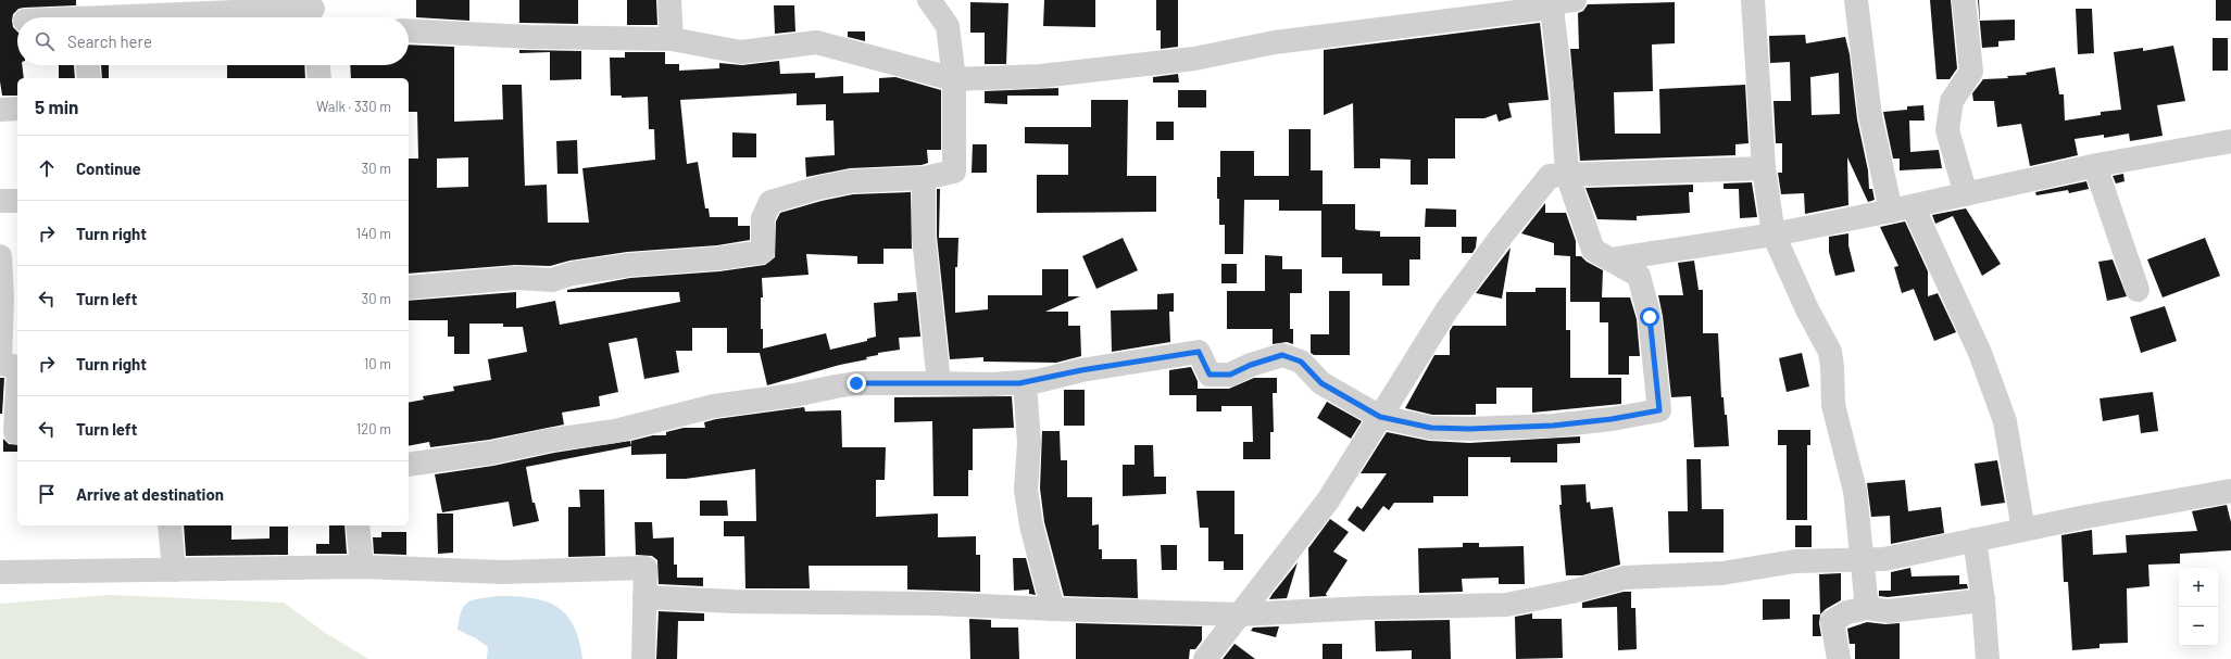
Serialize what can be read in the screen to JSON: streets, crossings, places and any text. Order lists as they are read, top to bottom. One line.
{"page":{"search":"Search here","heading":["5 min","Walk · 330 m"],"list":[["Continue","30 m"],["Turn right","140 m"],["Turn left","30 m"],["Turn right","10 m"],["Turn left","120 m"],"Arrive at destination"],"map_buttons":["+","−"]}}
